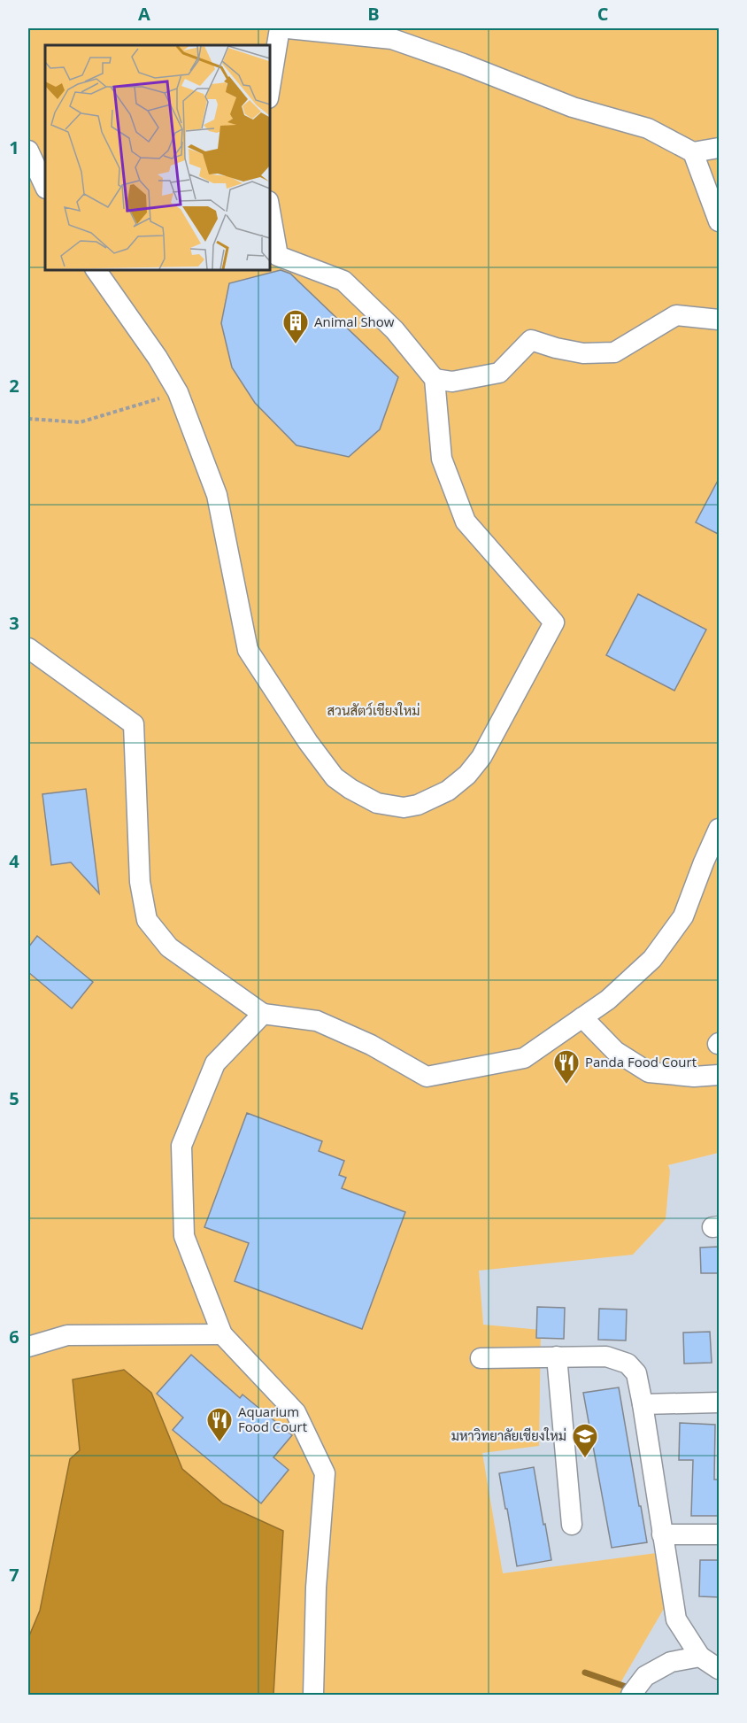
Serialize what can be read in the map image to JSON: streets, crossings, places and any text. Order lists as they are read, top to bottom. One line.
{"parks":["สวนสัตว์เชียงใหม่"],"places":{"building":["Animal Show"],"restaurant":["Panda Food Court","Aquarium Food Court"],"school or university":["มหาวิทยาลัยเชียงใหม่"]},"grid":{"columns":["A","B","C"],"rows":["1","2","3","4","5","6","7"]}}
